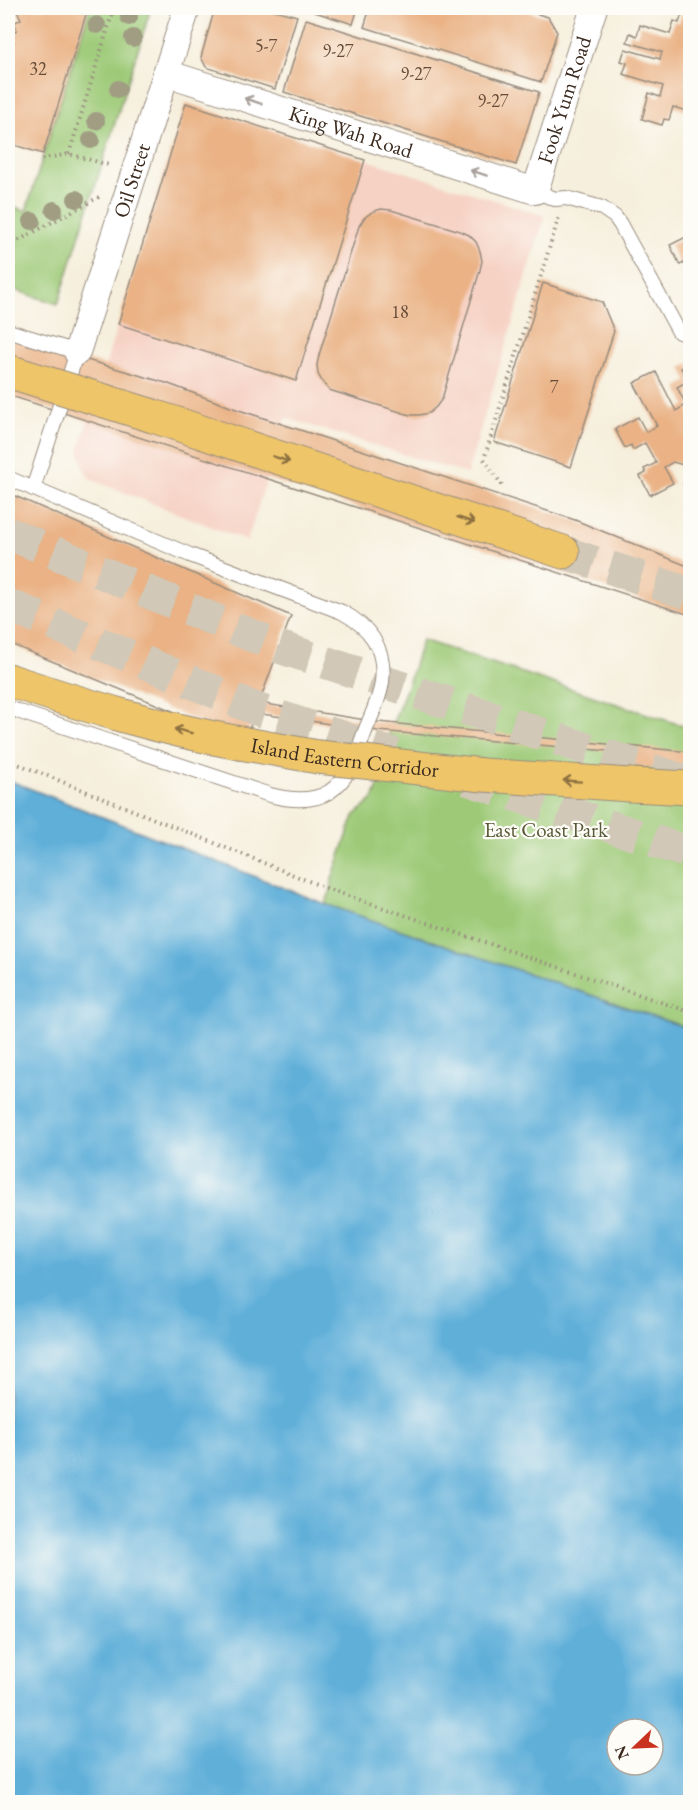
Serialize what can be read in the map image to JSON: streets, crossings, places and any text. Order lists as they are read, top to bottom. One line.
{"streets":{"highway":["Island Eastern Corridor"],"street":["Fook Yum Road","King Wah Road","Oil Street"]},"crossings":[["Fook Yum Road","King Wah Road"],["King Wah Road","Oil Street"]],"one_way":["King Wah Road"],"parks":["East Coast Park"],"house_numbers":["5-7","9-27","32","9-27","9-27","18","7"],"north":"bottom left"}
